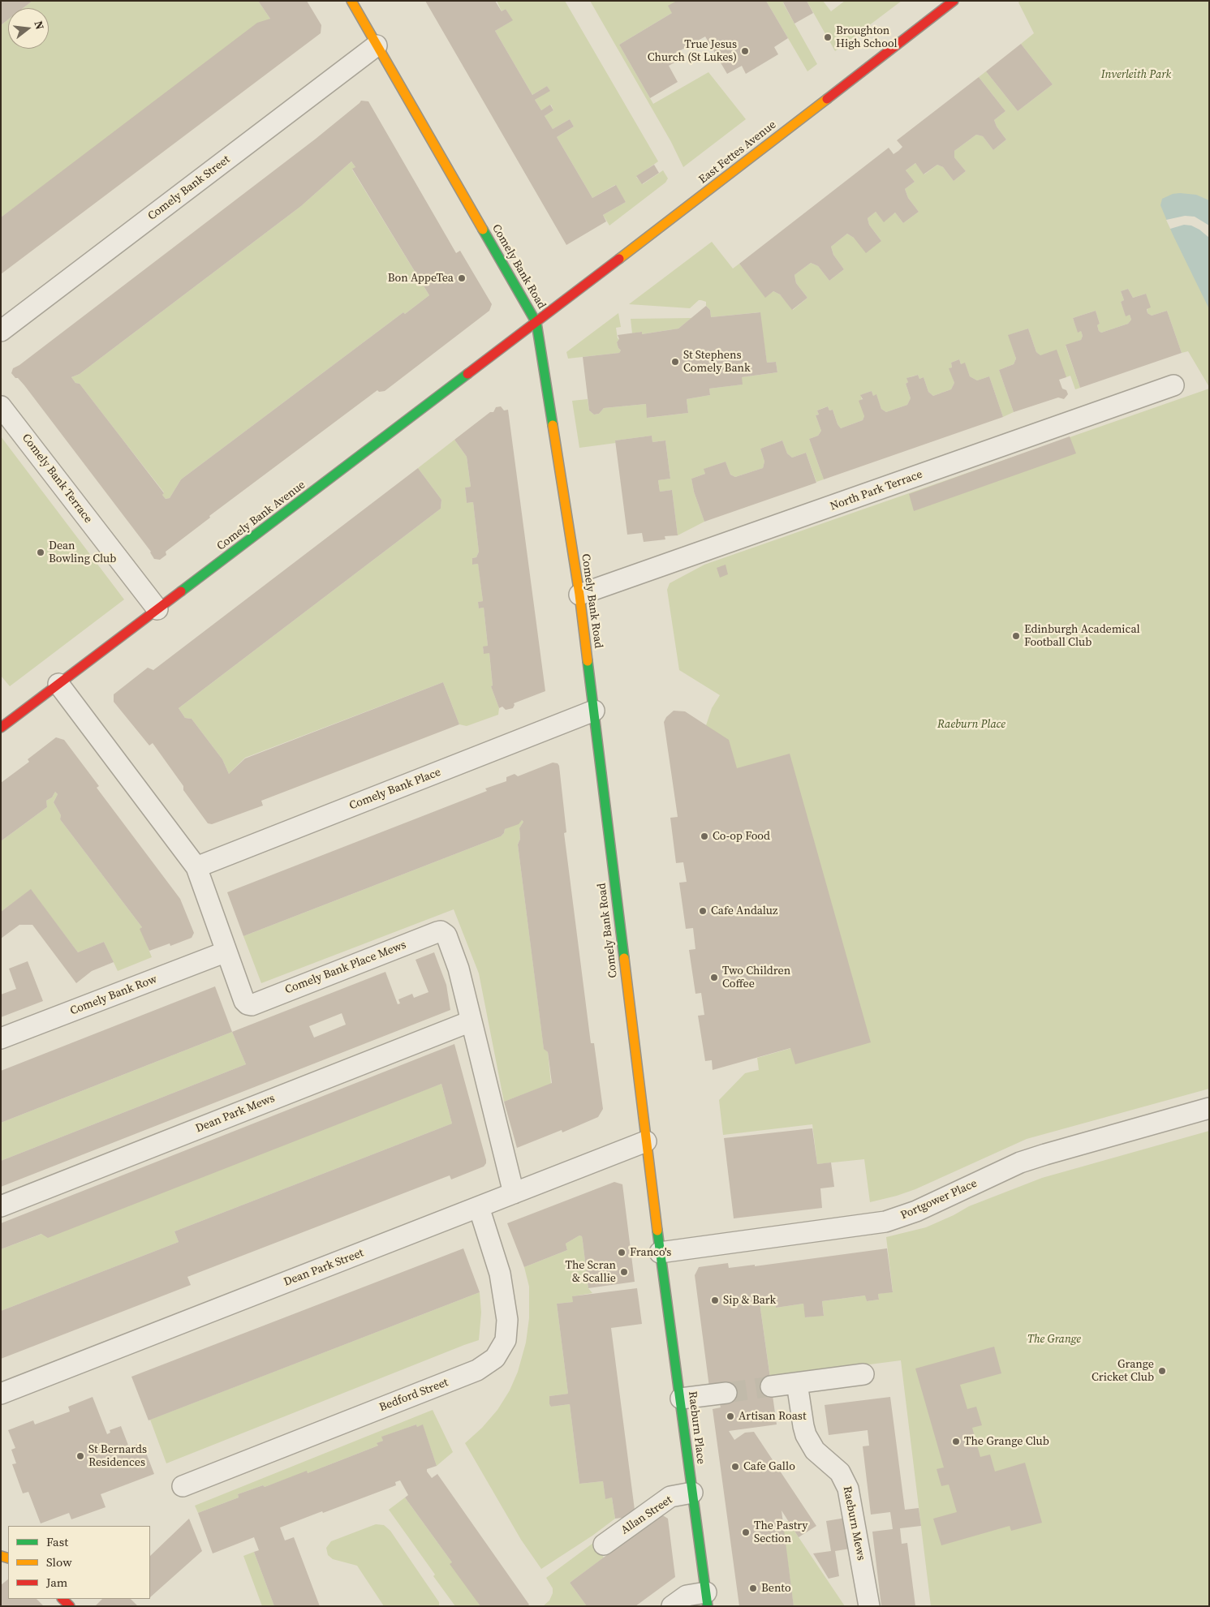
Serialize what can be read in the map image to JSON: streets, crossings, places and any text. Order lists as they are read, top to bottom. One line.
{"streets":{"main road":["East Fettes Avenue","Comely Bank Road","Comely Bank Avenue","Raeburn Place"],"street":["Comely Bank Street","Comely Bank Terrace","North Park Terrace","Comely Bank Place","Comely Bank Place Mews","Comely Bank Row","Dean Park Mews","Portgower Place","Dean Park Street","Bedford Street","Allan Street","Raeburn Mews"]},"crossings":[["East Fettes Avenue","Comely Bank Road"],["East Fettes Avenue","Comely Bank Avenue"],["Comely Bank Street","Comely Bank Road"],["Comely Bank Road","North Park Terrace"],["Comely Bank Road","Comely Bank Avenue"],["Comely Bank Road","Comely Bank Place"],["Comely Bank Road","Portgower Place"],["Comely Bank Road","Dean Park Street"],["Comely Bank Road","Raeburn Place"],["Comely Bank Terrace","Comely Bank Avenue"],["Comely Bank Place Mews","Comely Bank Row"],["Comely Bank Place Mews","Dean Park Mews"],["Portgower Place","Raeburn Place"],["Dean Park Street","Bedford Street"],["Raeburn Place","Allan Street"]],"parks":["Inverleith Park","Raeburn Place","The Grange"],"places":["Broughton High School","True Jesus Church (St Lukes)","Bon AppeTea","St Stephens Comely Bank","Dean Bowling Club","Edinburgh Academical Football Club","Co-op Food","Cafe Andaluz","Two Children Coffee","Franco's","The Scran & Scallie","Sip & Bark","Grange Cricket Club","Artisan Roast","The Grange Club","St Bernards Residences","Cafe Gallo","The Pastry Section","Bento"],"legend":["Fast","Slow","Jam"],"north":"right"}
